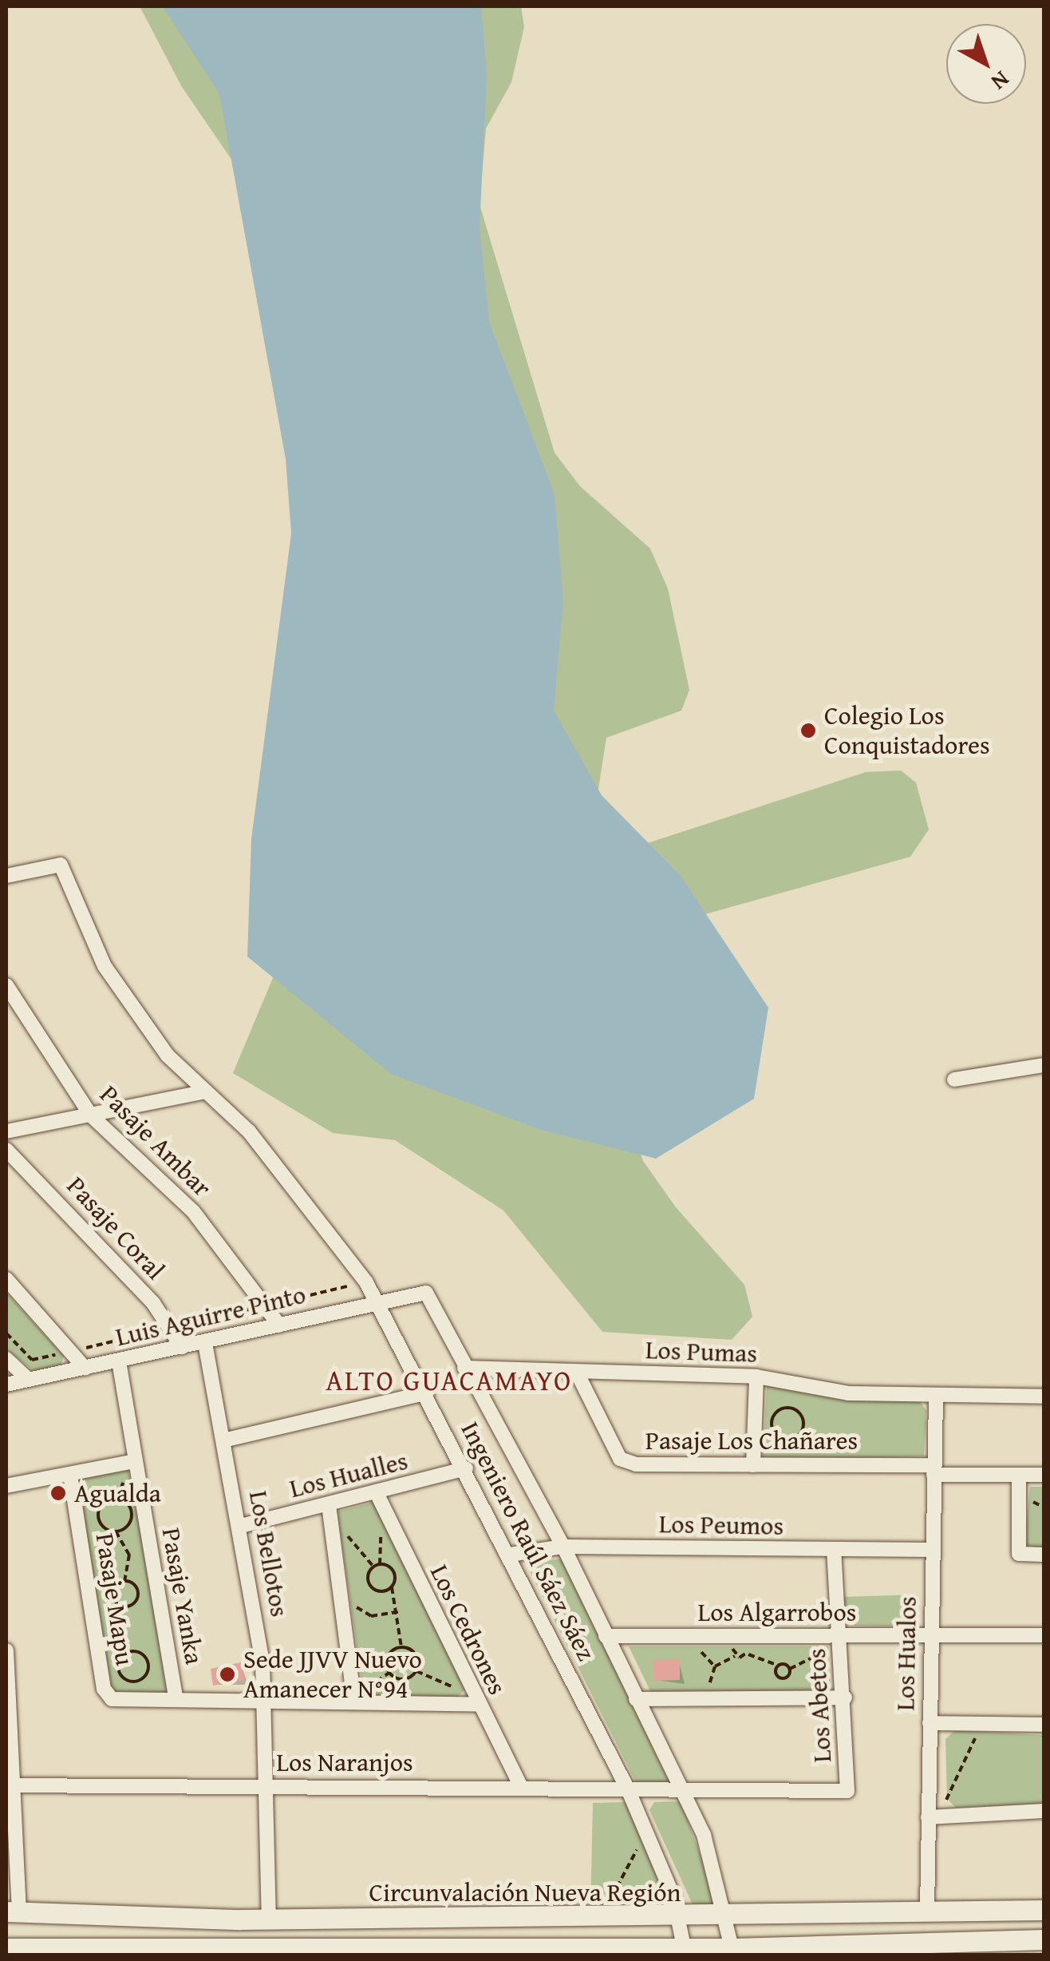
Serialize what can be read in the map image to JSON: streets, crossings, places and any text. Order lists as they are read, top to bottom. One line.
{"streets":{"main road":["Circunvalación Nueva Región"],"street":["Pasaje Ambar","Pasaje Coral","Luis Aguirre Pinto","Los Pumas","Pasaje Los Chañares","Los Hualles","Los Peumos","Ingeniero Raúl Sáez Sáez","Los Bellotos","Pasaje Yanka","Pasaje Mapu","Los Algarrobos","Los Cedrones","Los Hualos","Los Abetos","Los Naranjos"]},"crossings":[["Pasaje Ambar","Luis Aguirre Pinto"],["Pasaje Coral","Luis Aguirre Pinto"],["Luis Aguirre Pinto","Ingeniero Raúl Sáez Sáez"],["Luis Aguirre Pinto","Los Bellotos"],["Luis Aguirre Pinto","Pasaje Yanka"],["Los Pumas","Pasaje Los Chañares"],["Los Pumas","Ingeniero Raúl Sáez Sáez"],["Los Pumas","Los Hualos"],["Pasaje Los Chañares","Los Hualos"],["Los Hualles","Ingeniero Raúl Sáez Sáez"],["Los Hualles","Los Bellotos"],["Los Hualles","Los Cedrones"],["Los Peumos","Ingeniero Raúl Sáez Sáez"],["Los Peumos","Los Hualos"],["Los Peumos","Los Abetos"],["Ingeniero Raúl Sáez Sáez","Los Algarrobos"],["Ingeniero Raúl Sáez Sáez","Los Abetos"],["Ingeniero Raúl Sáez Sáez","Los Naranjos"],["Ingeniero Raúl Sáez Sáez","Circunvalación Nueva Región"],["Los Bellotos","Pasaje Mapu"],["Los Bellotos","Los Naranjos"],["Los Bellotos","Circunvalación Nueva Región"],["Pasaje Yanka","Pasaje Mapu"],["Pasaje Mapu","Los Cedrones"],["Los Algarrobos","Los Hualos"],["Los Algarrobos","Los Abetos"],["Los Cedrones","Los Naranjos"],["Los Hualos","Circunvalación Nueva Región"],["Los Abetos","Los Naranjos"]],"districts":["ALTO GUACAMAYO"],"places":["Colegio Los Conquistadores","Agualda","Sede JJVV Nuevo Amanecer N°94"],"north":"bottom right"}
